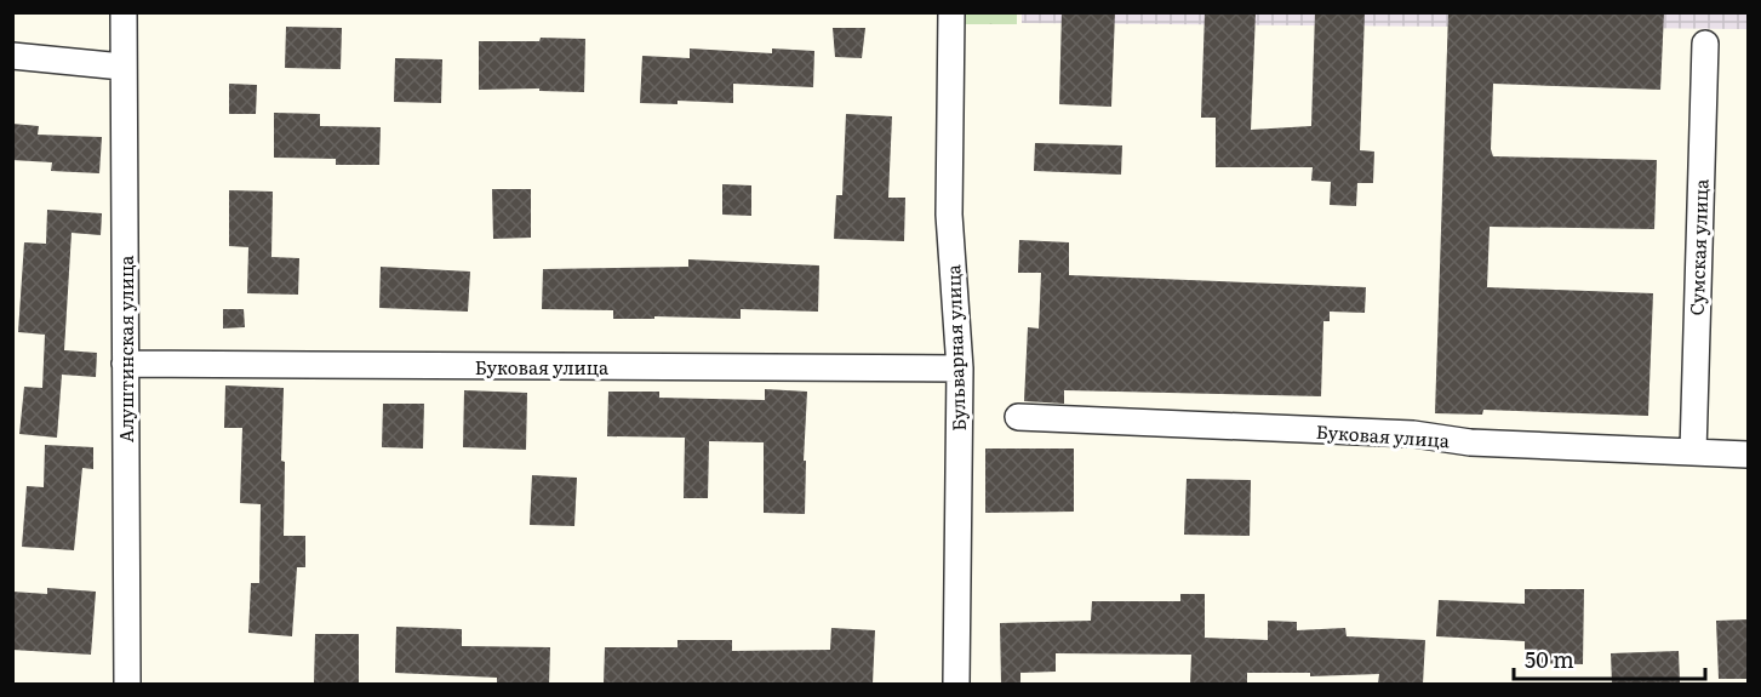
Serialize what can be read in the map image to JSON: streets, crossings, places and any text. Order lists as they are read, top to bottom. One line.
{"streets":{"street":["Сумская улица","Бульварная улица","Алуштинская улица","Буковая улица"]},"crossings":[["Сумская улица","Буковая улица"],["Бульварная улица","Буковая улица"],["Алуштинская улица","Буковая улица"]],"scale_bar":"50 m"}
